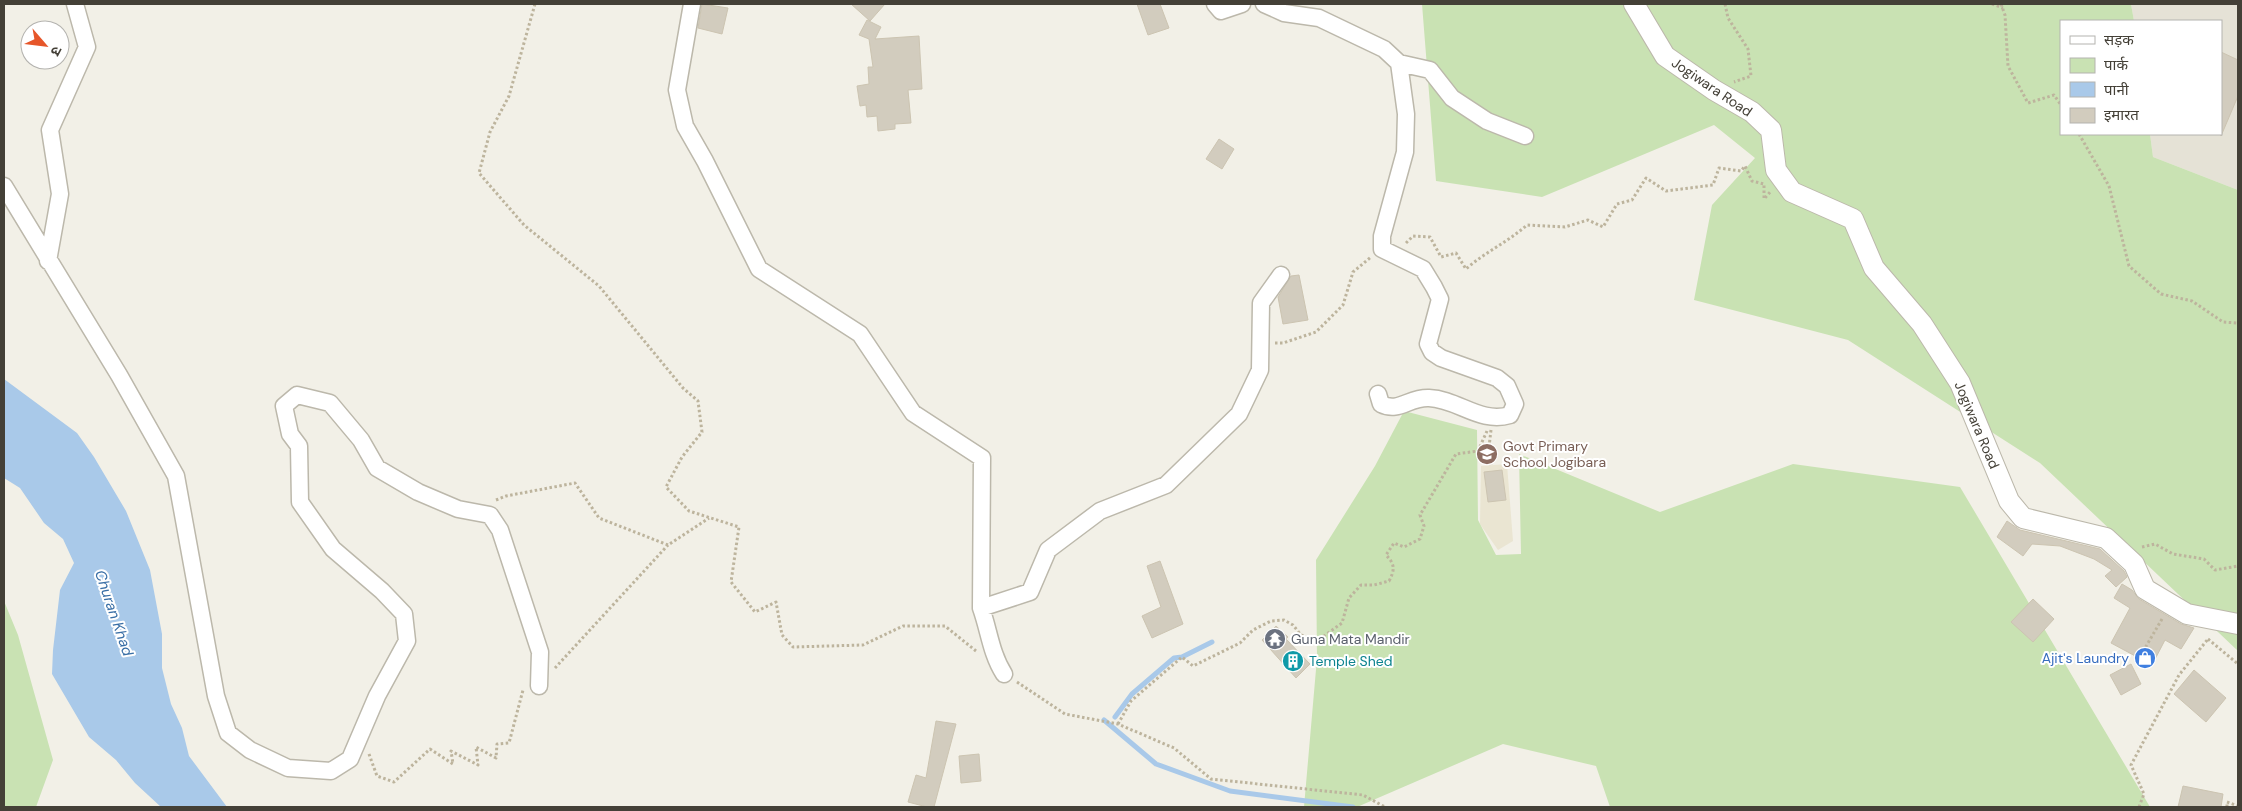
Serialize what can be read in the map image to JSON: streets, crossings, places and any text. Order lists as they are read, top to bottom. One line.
{"streets":{"street":["Jogiwara Road"]},"water":["Churan Khad"],"places":{"school or university":["Govt Primary School Jogibara"],"temple":["Guna Mata Mandir"],"shop":["Ajit's Laundry"],"building":["Temple Shed"]},"legend":["सड़क","पार्क","पानी","इमारत"],"north":"bottom right"}
